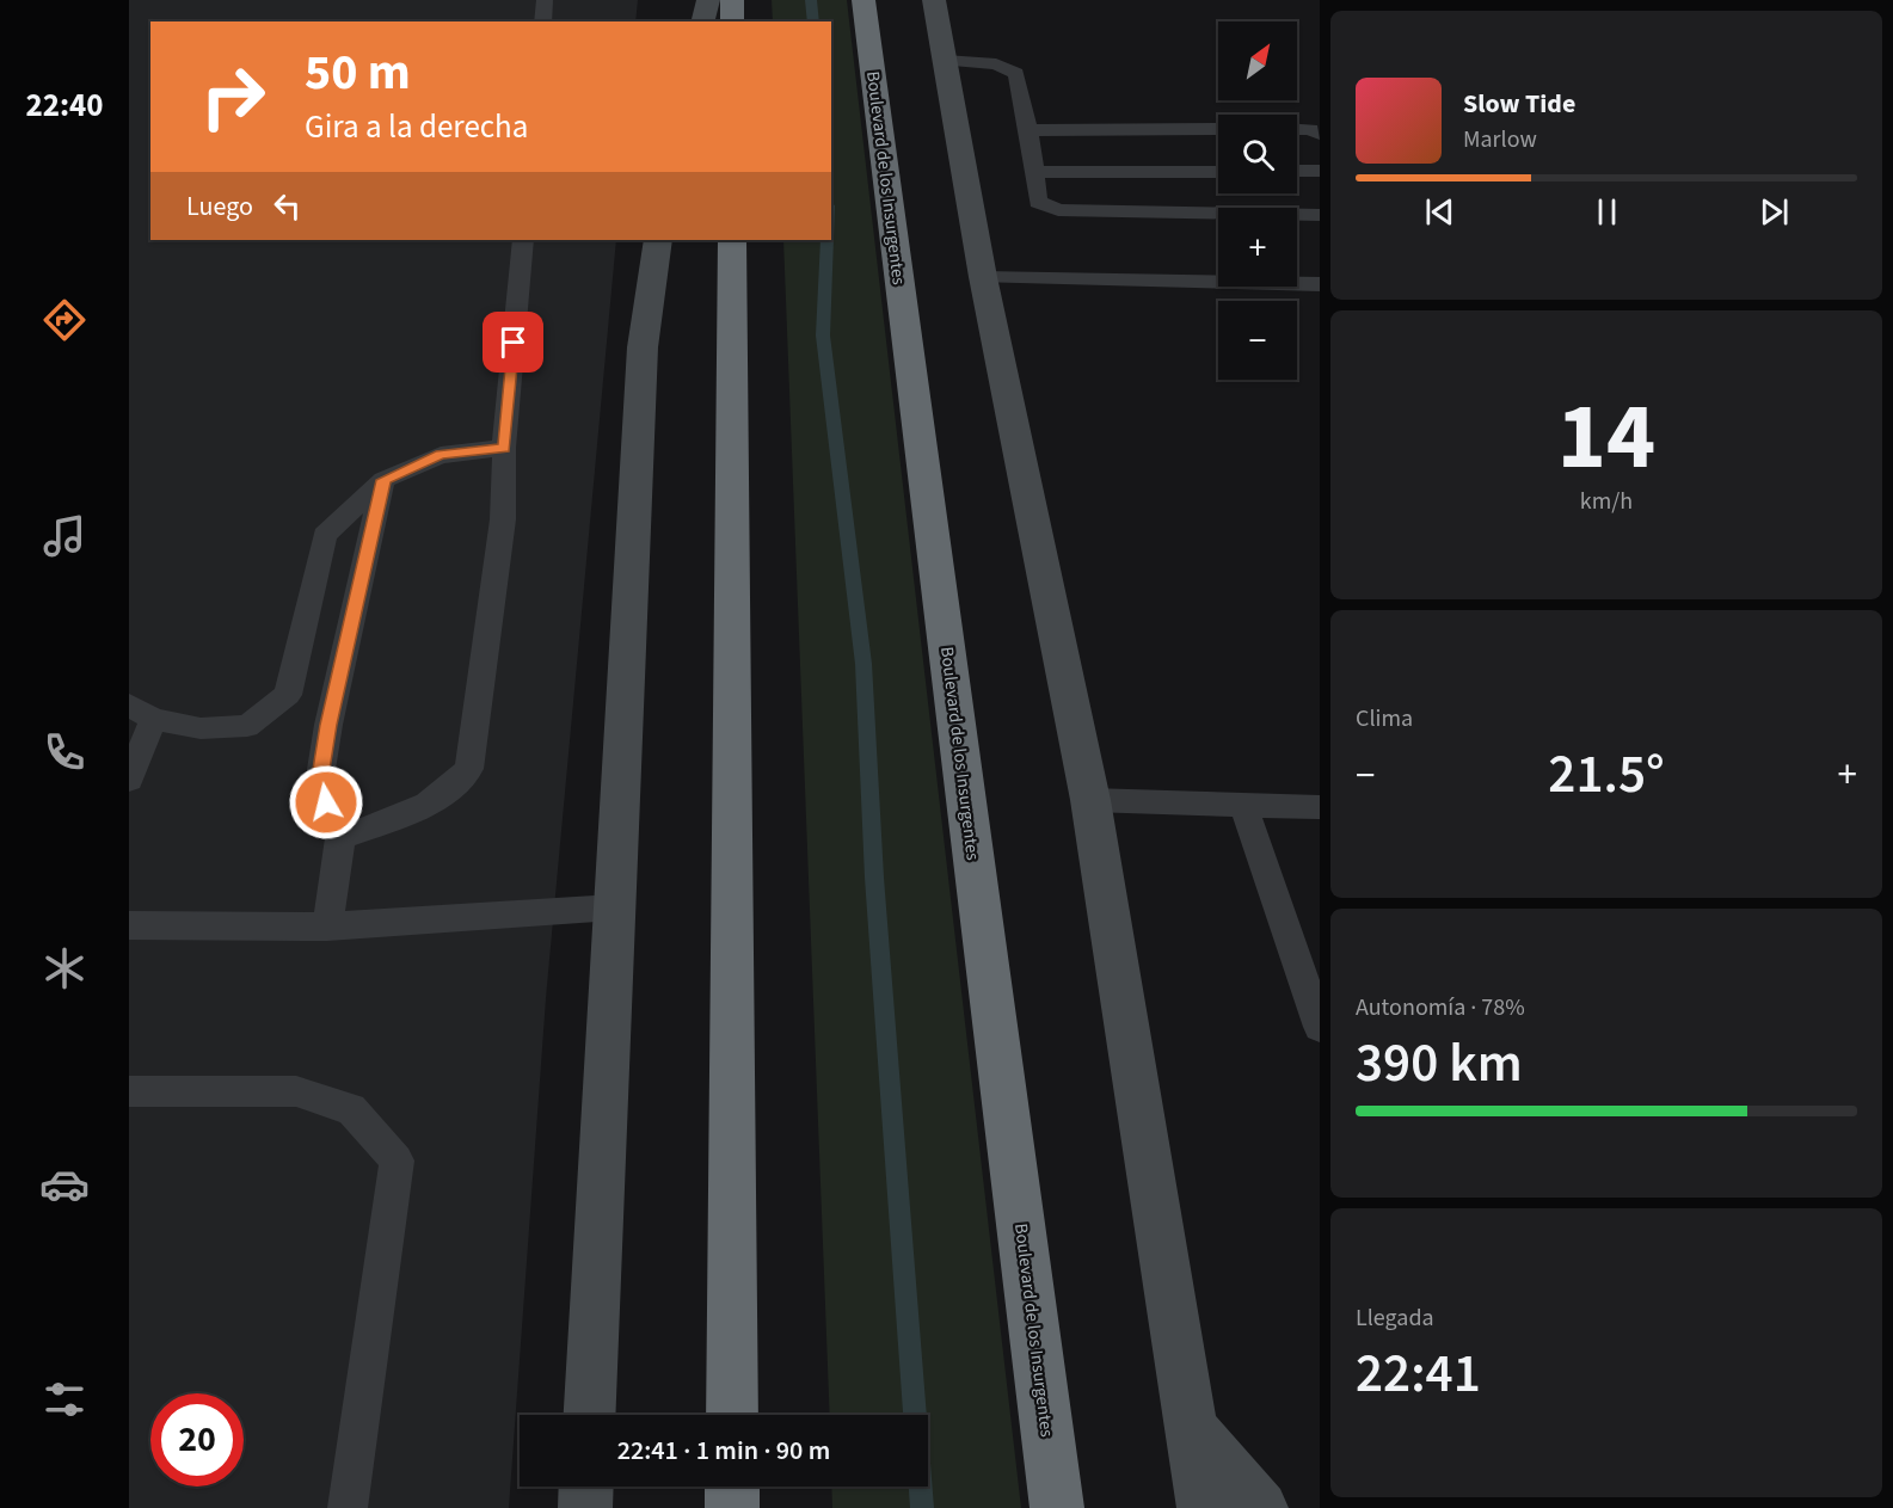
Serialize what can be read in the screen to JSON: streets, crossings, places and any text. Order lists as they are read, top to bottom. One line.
{"streets":{"highway":["Boulevard de los Insurgentes"]},"north":"top right","page":{"tabs":"22:40","map_buttons":["+","−"],"turn":["50 m","Gira a la derecha"],"song":["Slow Tide","Marlow"],"then":"Luego","tile":[["14","km/h"],"Clima",["Autonomía · 78%","390 km"],["Llegada","22:41"]],"heat":["−","21.5°","+"],"limit":"20","trip":"22:41 · 1 min · 90 m"}}
